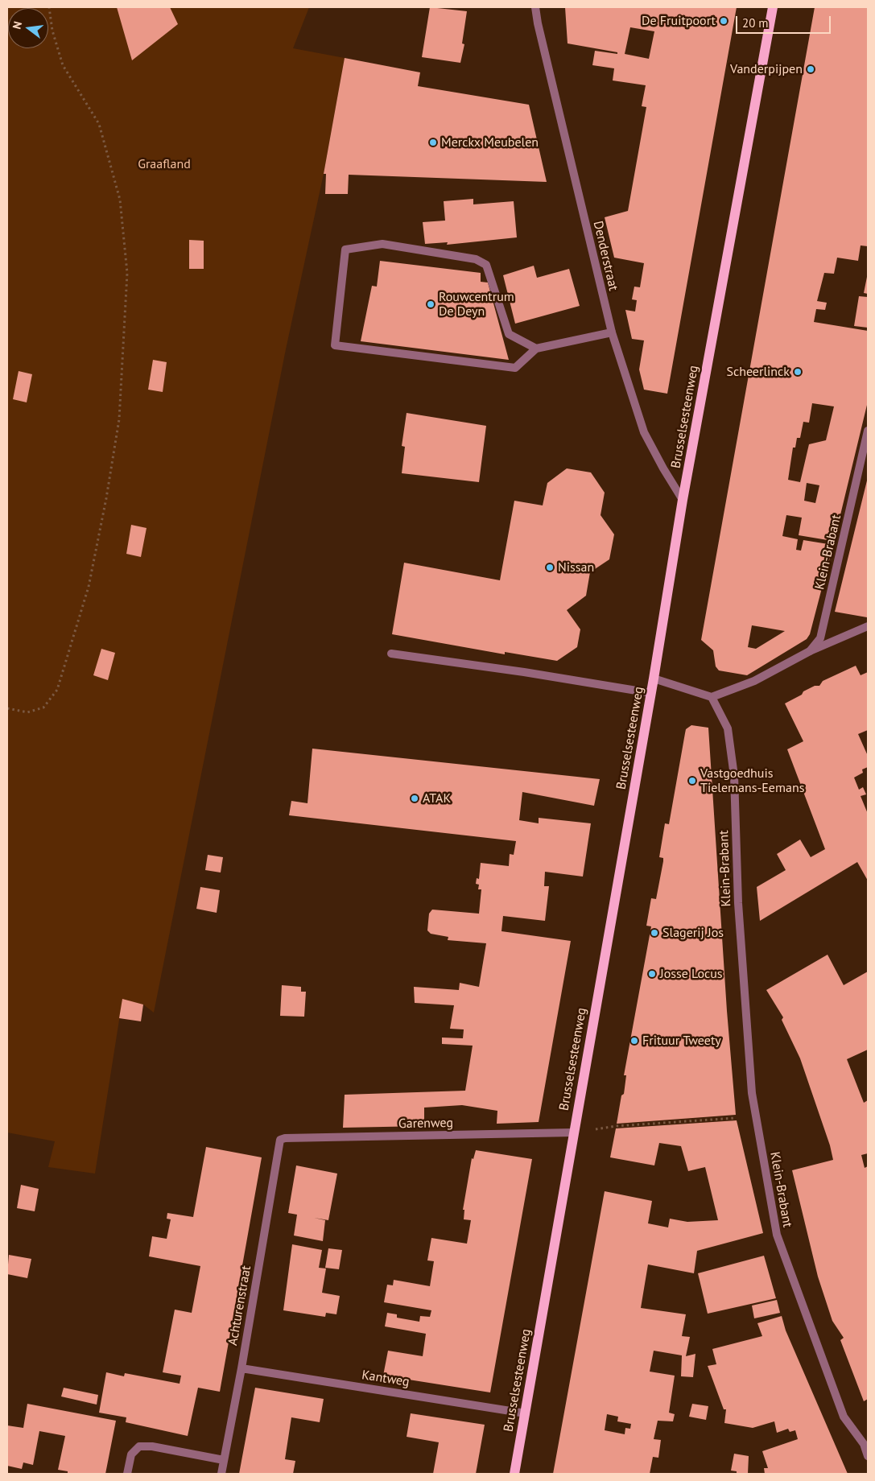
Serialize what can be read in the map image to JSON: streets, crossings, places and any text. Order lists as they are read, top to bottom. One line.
{"streets":{"main road":["Brusselsesteenweg"],"street":["Denderstraat","Klein-Brabant","Garenweg","Achturenstraat","Kantweg"]},"crossings":[["Denderstraat","Brusselsesteenweg"],["Brusselsesteenweg","Garenweg"],["Brusselsesteenweg","Kantweg"],["Garenweg","Achturenstraat"],["Achturenstraat","Kantweg"]],"parks":["Graafland"],"places":["De Fruitpoort","Vanderpijpen","Merckx Meubelen","Rouwcentrum De Deyn","Scheerlinck","Nissan","Vastgoedhuis Tielemans-Eemans","ATAK","Slagerij Jos","Josse Locus","Frituur Tweety"],"scale_bar":"20 m","north":"left"}
